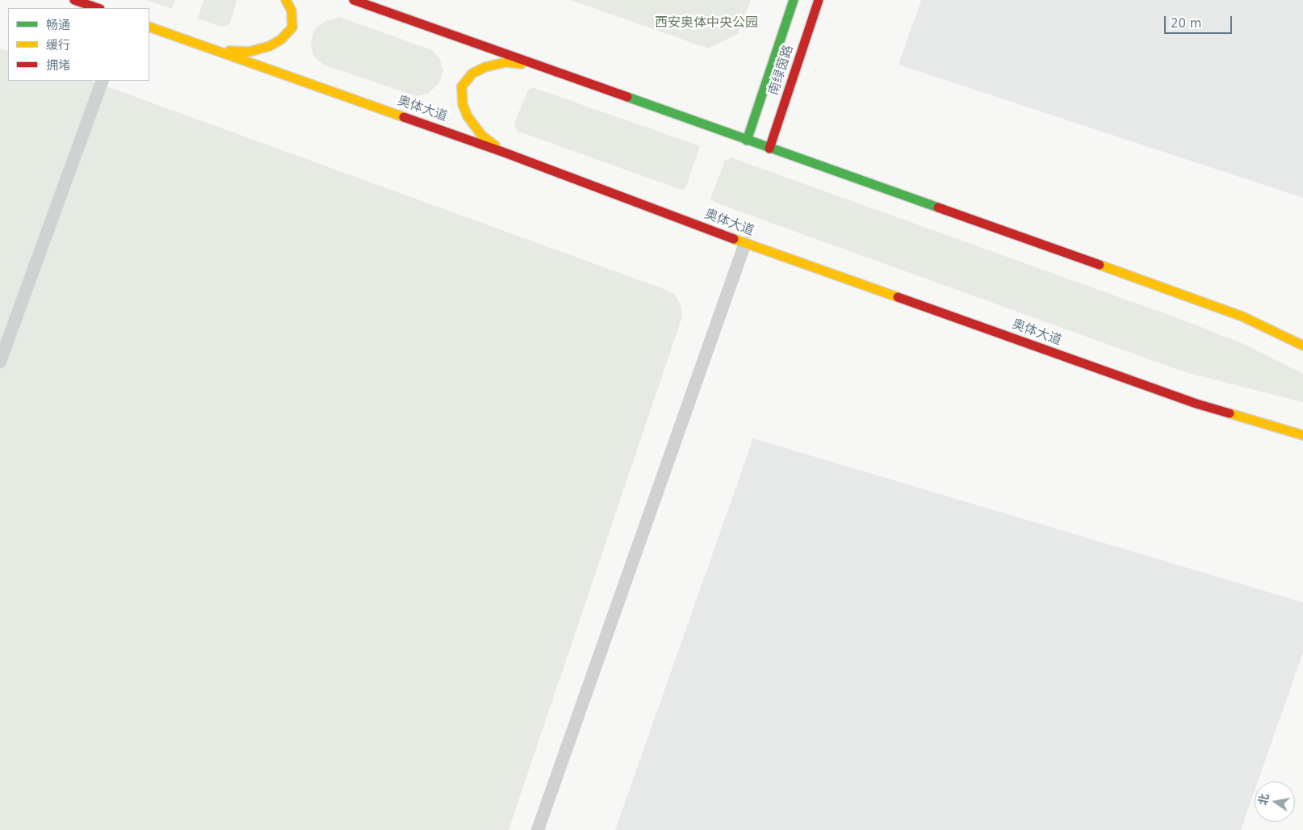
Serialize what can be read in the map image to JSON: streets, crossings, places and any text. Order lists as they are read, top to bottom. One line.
{"streets":{"main road":["南绿茵路","奥体大道"]},"parks":["西安奥体中央公园"],"legend":["畅通","缓行","拥堵"],"scale_bar":"20 m","north":"left"}
